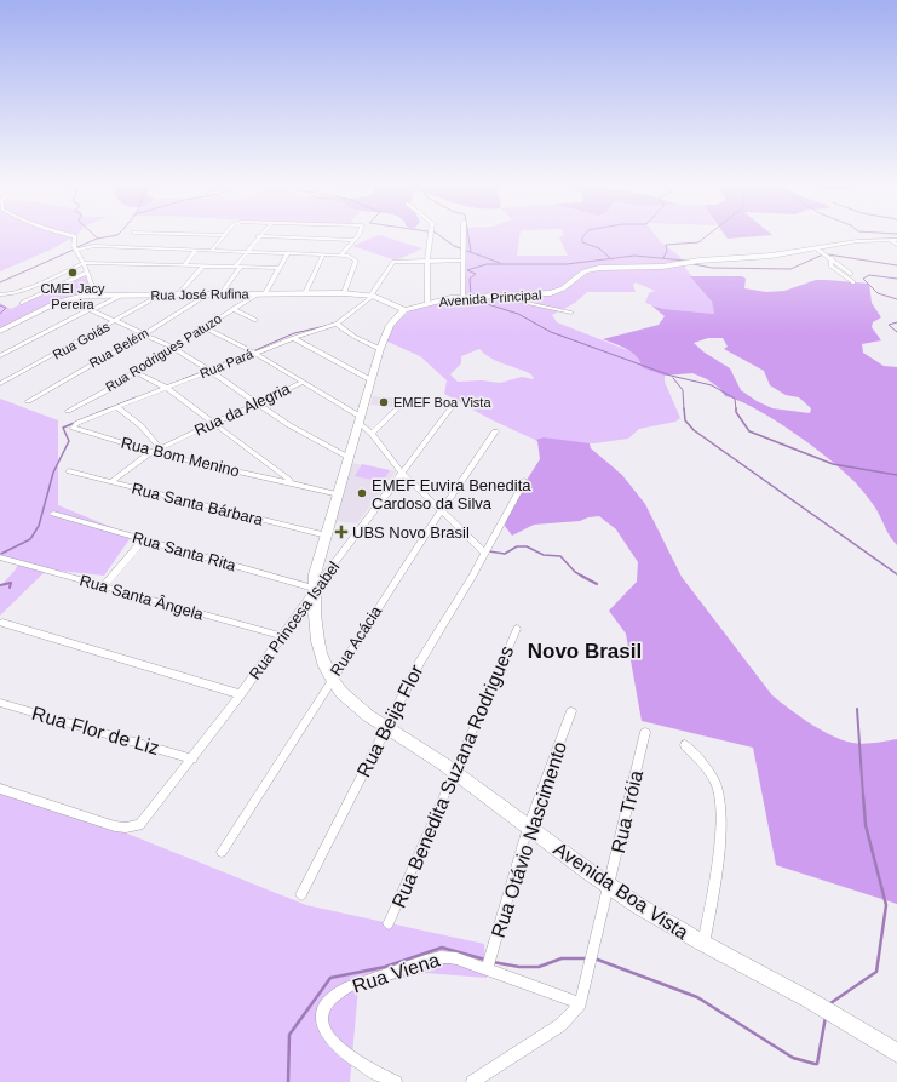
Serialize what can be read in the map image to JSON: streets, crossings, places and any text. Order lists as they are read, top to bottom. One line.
{"streets":{"street":["Rua José Rufina","Avenida Principal","Rua Goiás","Rua Belém","Rua Rodrigues Patuzo","Rua Pará","Rua da Alegria","Rua Bom Menino","Rua Santa Bárbara","Rua Santa Rita","Rua Santa Ângela","Rua Princesa Isabel","Rua Acácia","Rua Beija Flor","Rua Flor de Liz","Rua Benedita Suzana Rodrigues","Rua Tróia","Rua Otávio Nascimento","Avenida Boa Vista","Rua Viena"]},"crossings":[["Rua José Rufina","Avenida Principal"],["Rua José Rufina","Rua Goiás"],["Rua José Rufina","Rua Belém"],["Rua José Rufina","Rua Rodrigues Patuzo"],["Rua Pará","Rua Bom Menino"],["Rua da Alegria","Rua Bom Menino"],["Rua da Alegria","Rua Santa Bárbara"],["Rua Santa Rita","Rua Princesa Isabel"],["Rua Santa Ângela","Rua Princesa Isabel"],["Rua Princesa Isabel","Rua Flor de Liz"],["Rua Acácia","Avenida Boa Vista"],["Rua Beija Flor","Avenida Boa Vista"],["Rua Benedita Suzana Rodrigues","Avenida Boa Vista"],["Rua Tróia","Avenida Boa Vista"],["Rua Tróia","Rua Viena"],["Rua Otávio Nascimento","Avenida Boa Vista"],["Rua Otávio Nascimento","Rua Viena"]],"districts":["Novo Brasil"],"places":{"other":["CMEI Jacy Pereira","EMEF Boa Vista","EMEF Euvira Benedita Cardoso da Silva"],"health":["UBS Novo Brasil"]}}
